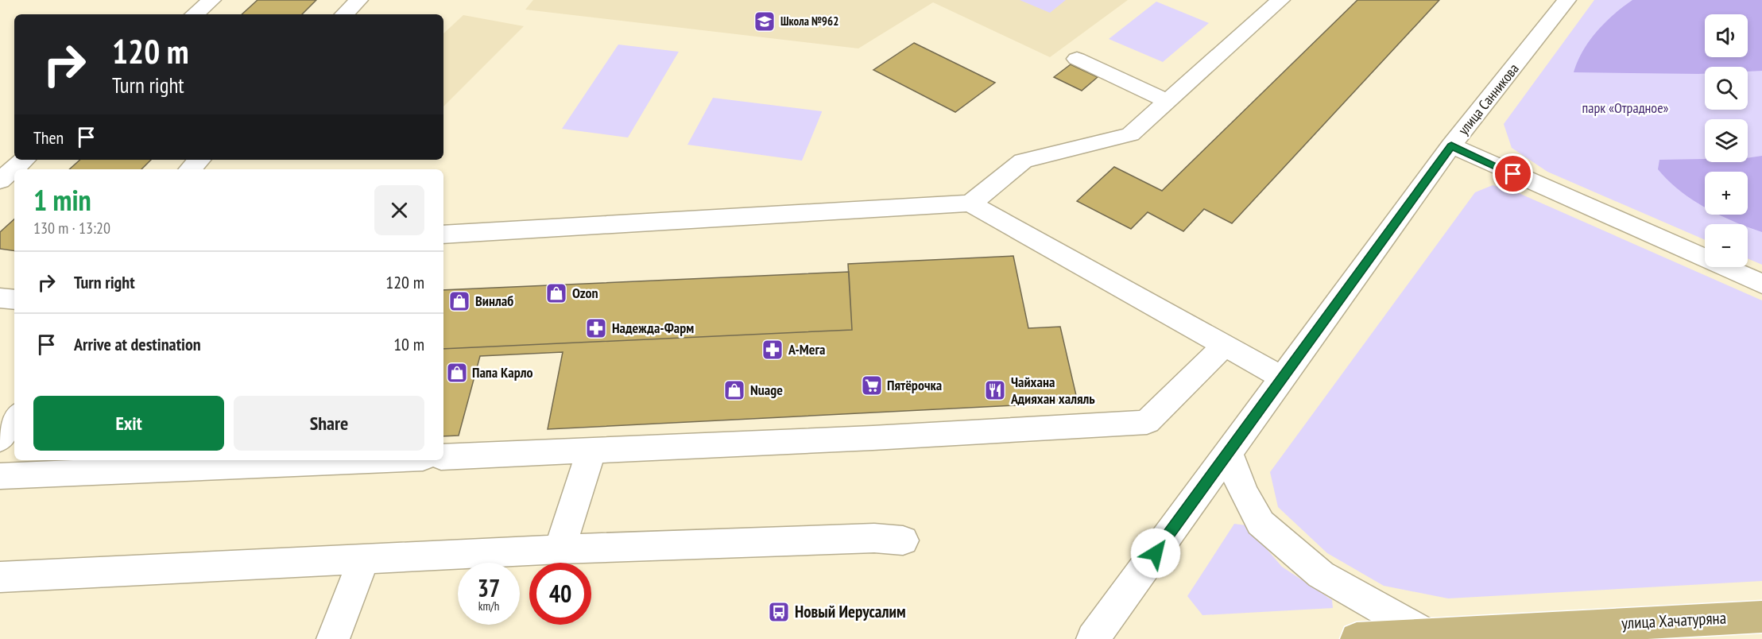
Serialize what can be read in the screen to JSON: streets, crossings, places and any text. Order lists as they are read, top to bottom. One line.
{"streets":{"main road":["улица Хачатуряна"],"street":["улица Санникова"]},"parks":["парк «Отрадное»"],"places":{"school or university":["Школа №962"],"shop":["Ozon","Винлаб","Папа Карло","Nuage"],"pharmacy":["Надежда-Фарм","А-Мега"],"supermarket":["Пятёрочка"],"restaurant":["Чайхана Адияхан халяль"],"bus stop":["Новый Иерусалим"]},"page":{"map_buttons":["+","−"],"turn":["120 m","Turn right"],"then":"Then","heading":["1 min","130 m · 13:20"],"list":[{"name":"Turn right","value":"120 m"},{"name":"Arrive at destination","value":"10 m"}],"buttons":["Exit","Share"],"speed":"37 km/h","limit":"40"}}
